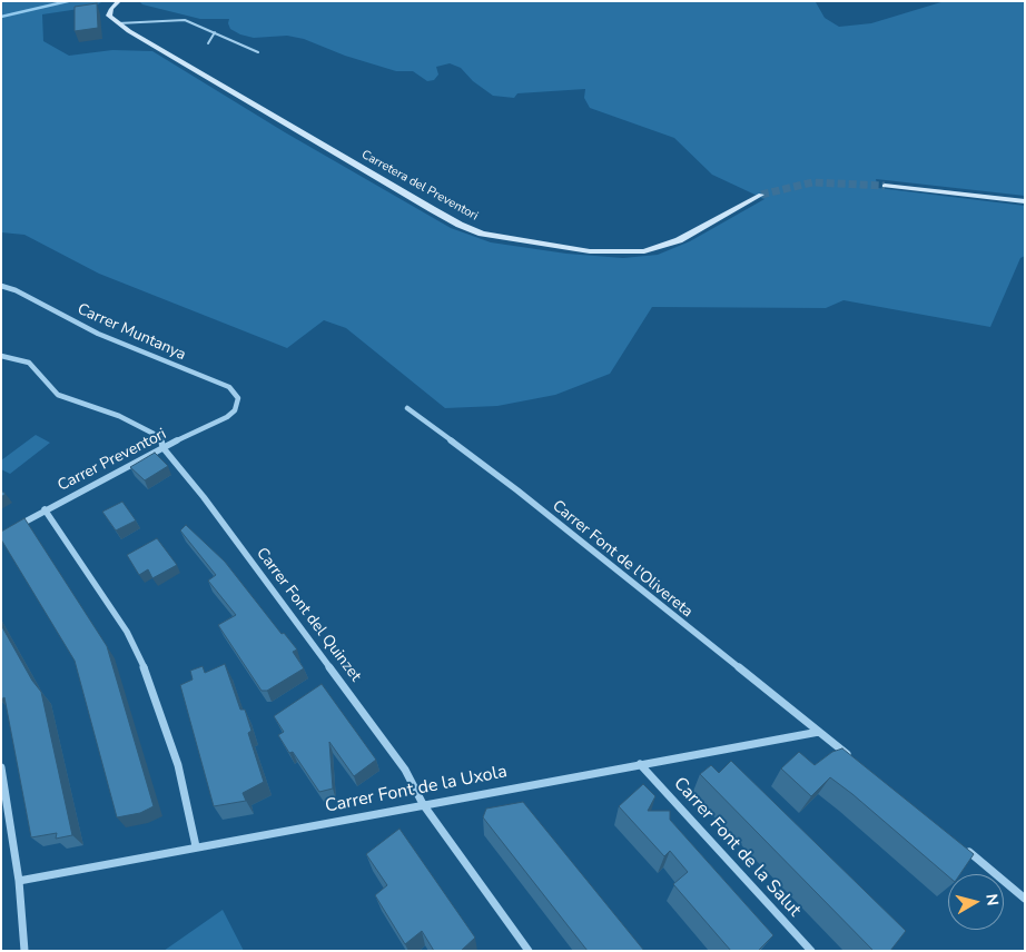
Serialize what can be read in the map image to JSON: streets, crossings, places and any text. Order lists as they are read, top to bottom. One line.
{"streets":{"street":["Carretera del Preventori","Carrer Muntanya","Carrer Preventori","Carrer Font de l'Olivereta","Carrer Font del Quinzet","Carrer Font de la Uxola","Carrer Font de la Salut"]},"crossings":[["Carrer Muntanya","Carrer Preventori"],["Carrer Preventori","Carrer Font del Quinzet"],["Carrer Font de l'Olivereta","Carrer Font de la Uxola"],["Carrer Font del Quinzet","Carrer Font de la Uxola"],["Carrer Font de la Uxola","Carrer Font de la Salut"]],"north":"right"}
